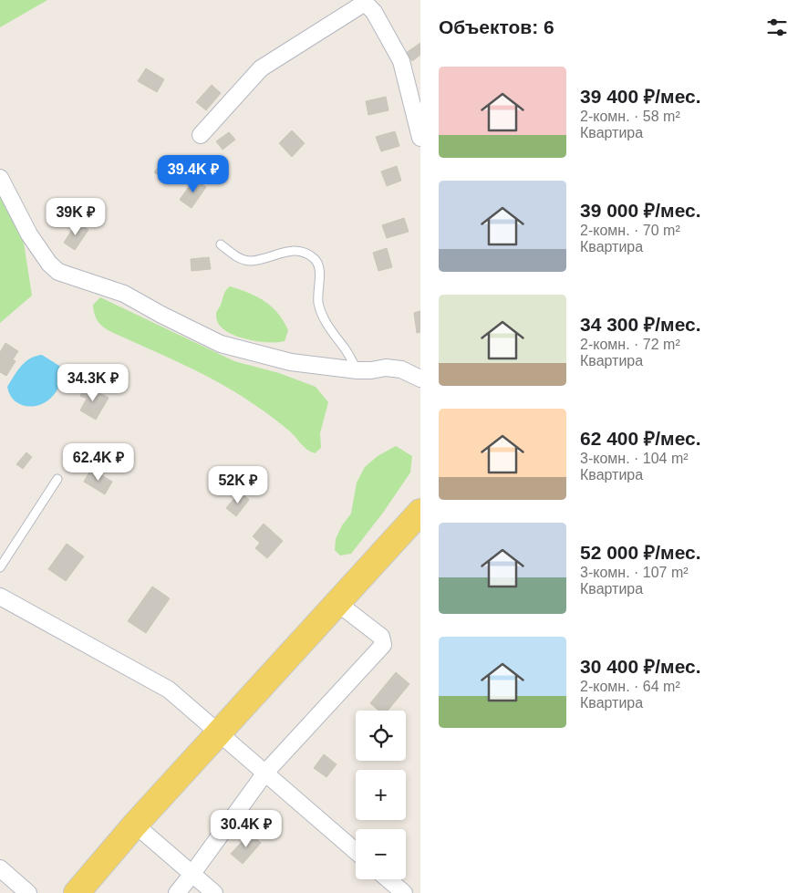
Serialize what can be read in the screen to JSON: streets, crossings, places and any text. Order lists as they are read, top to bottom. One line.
{"page":{"heading":"Объектов: 6","list":[{"name":"39 400 ₽/мес.","note":"2-комн. · 58 m² · Квартира"},{"name":"39 000 ₽/мес.","note":"2-комн. · 70 m² · Квартира"},{"name":"34 300 ₽/мес.","note":"2-комн. · 72 m² · Квартира"},{"name":"62 400 ₽/мес.","note":"3-комн. · 104 m² · Квартира"},{"name":"52 000 ₽/мес.","note":"3-комн. · 107 m² · Квартира"},{"name":"30 400 ₽/мес.","note":"2-комн. · 64 m² · Квартира"}],"price":["39.4K ₽","39K ₽","34.3K ₽","62.4K ₽","52K ₽","30.4K ₽"],"map_buttons":["+","−"]}}
